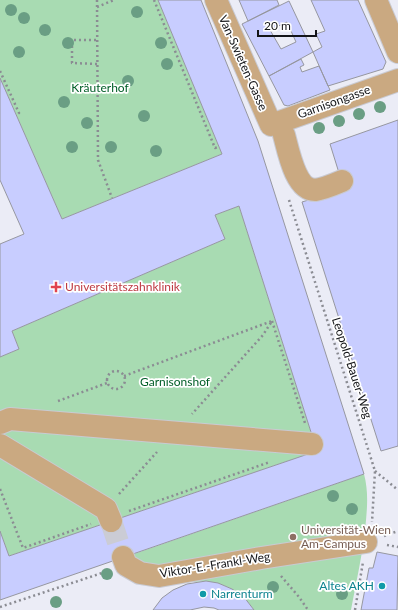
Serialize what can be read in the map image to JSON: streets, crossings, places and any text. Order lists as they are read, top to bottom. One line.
{"streets":{"street":["Van-Swieten-Gasse","Garnisongasse","Viktor-E.-Frankl-Weg"],"path":["Leopold-Bauer-Weg"]},"crossings":[["Van-Swieten-Gasse","Garnisongasse"],["Leopold-Bauer-Weg","Viktor-E.-Frankl-Weg"]],"parks":["Kräuterhof","Garnisonshof"],"places":{"health":["Universitätszahnklinik"],"other":["Universität-Wien Am-Campus","Altes AKH","Narrenturm"]},"scale_bar":"20 m"}
